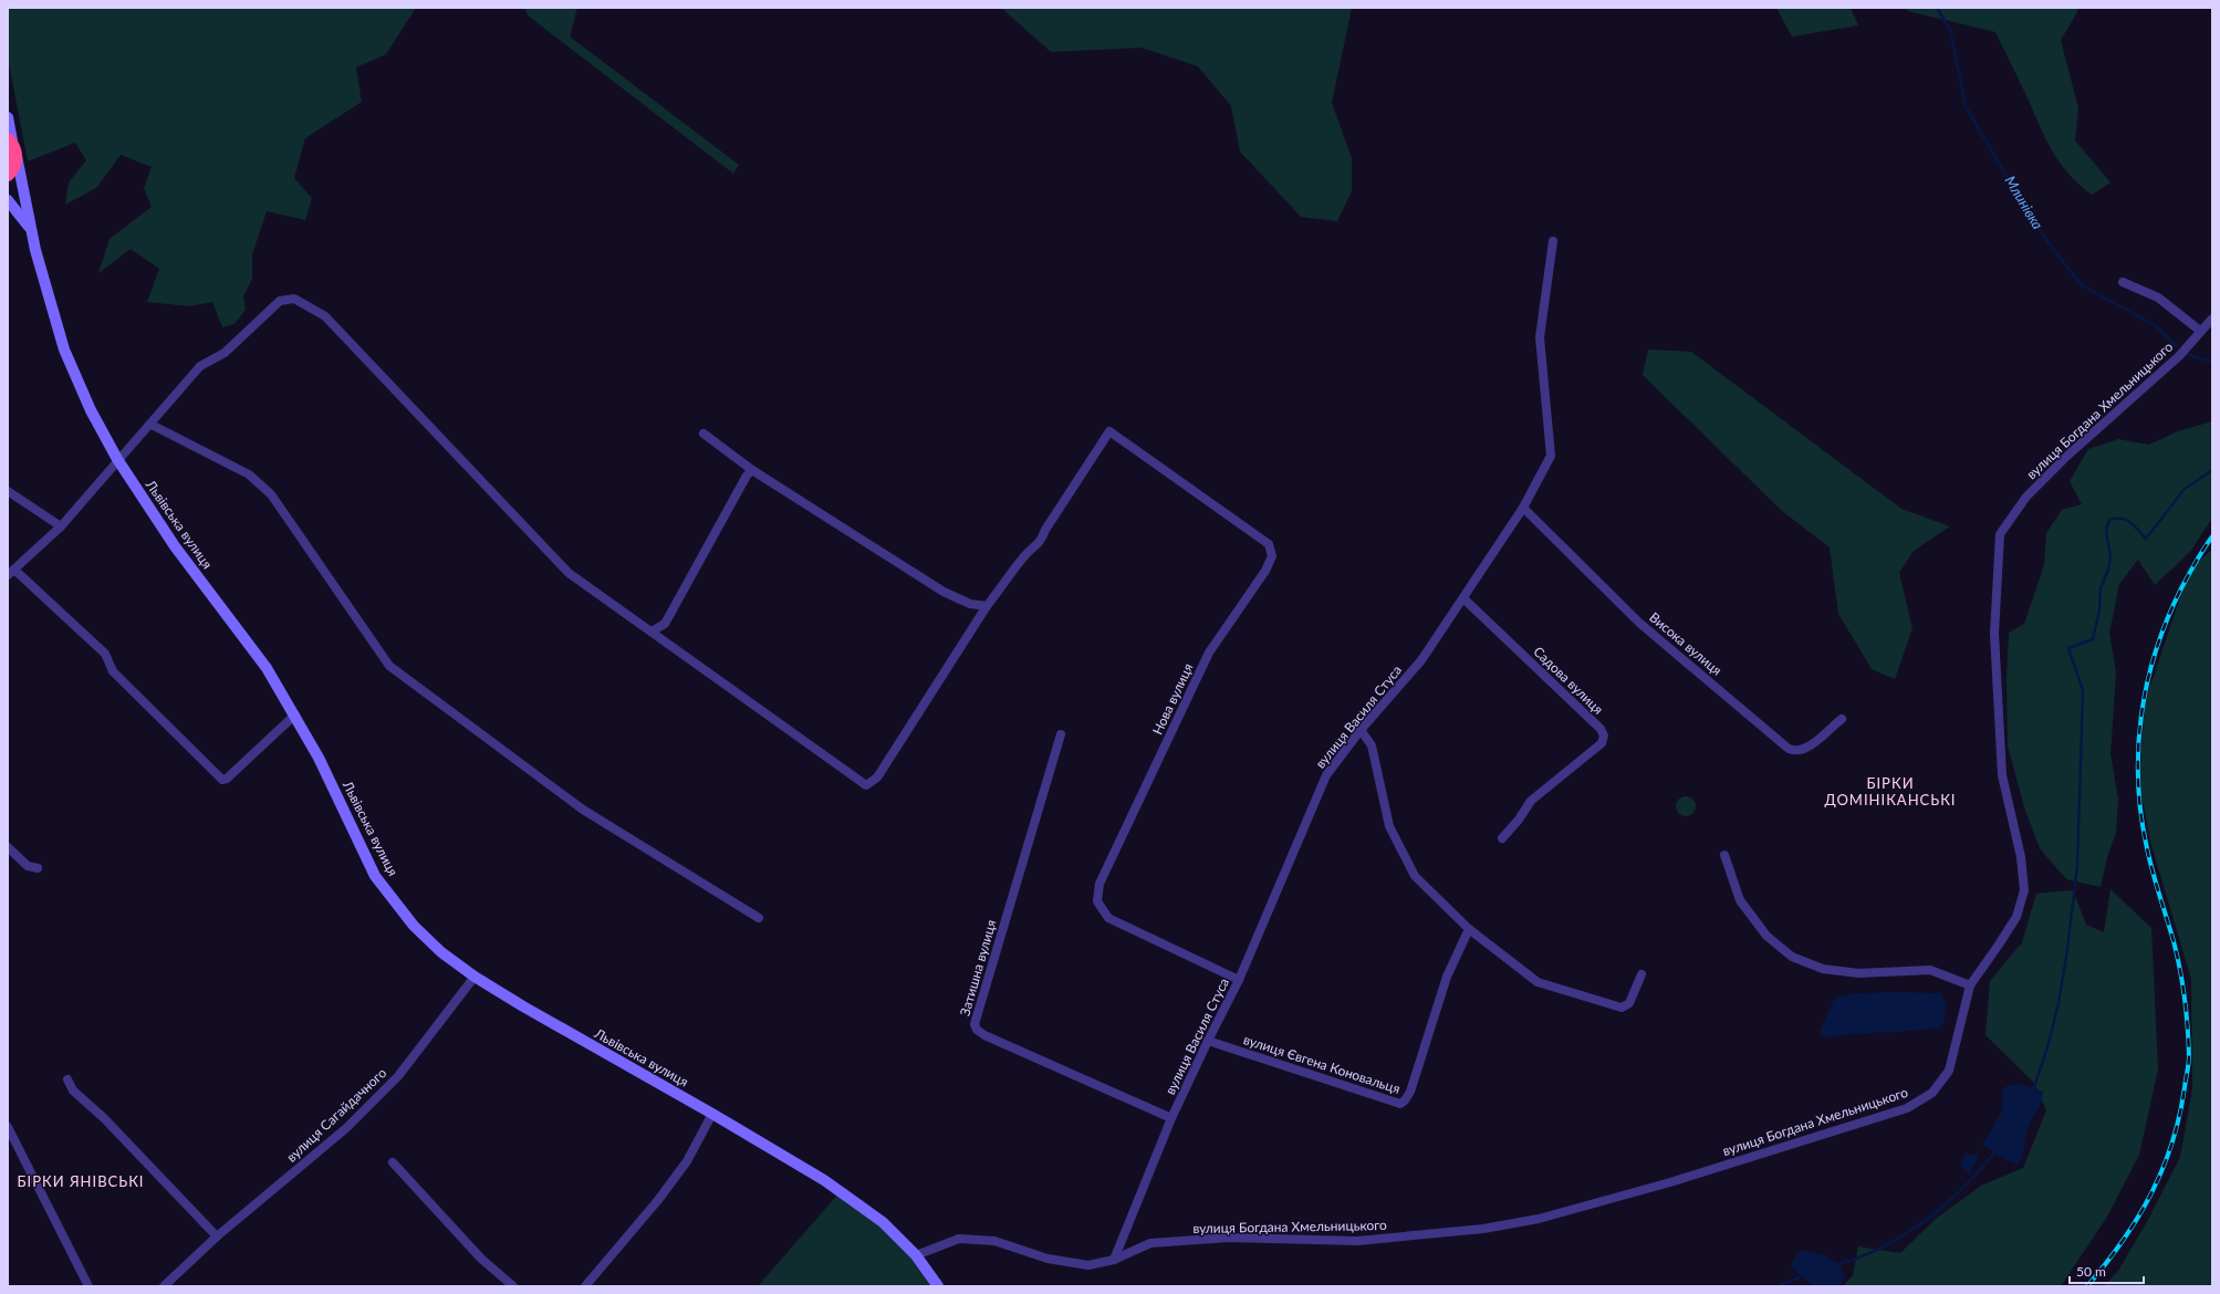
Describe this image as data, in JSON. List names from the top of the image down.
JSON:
{
  "streets": {
    "main road": ["Львівська вулиця"],
    "street": [
      "вулиця Богдана Хмельницького",
      "Висока вулиця",
      "Садова вулиця",
      "Нова вулиця",
      "вулиця Василя Стуса",
      "Затишна вулиця",
      "вулиця Євгена Коновальця",
      "вулиця Сагайдачного"
    ]
  },
  "crossings": [
    ["вулиця Богдана Хмельницького", "Львівська вулиця"],
    ["вулиця Богдана Хмельницького", "вулиця Василя Стуса"],
    ["Львівська вулиця", "вулиця Сагайдачного"],
    ["Висока вулиця", "вулиця Василя Стуса"],
    ["Садова вулиця", "вулиця Василя Стуса"],
    ["Нова вулиця", "вулиця Василя Стуса"],
    ["вулиця Василя Стуса", "Затишна вулиця"],
    ["вулиця Василя Стуса", "вулиця Євгена Коновальця"]
  ],
  "districts": ["БІРКИ ДОМІНІКАНСЬКІ", "БІРКИ ЯНІВСЬКІ"],
  "water": ["Млинівка"],
  "scale_bar": "50 m"
}
